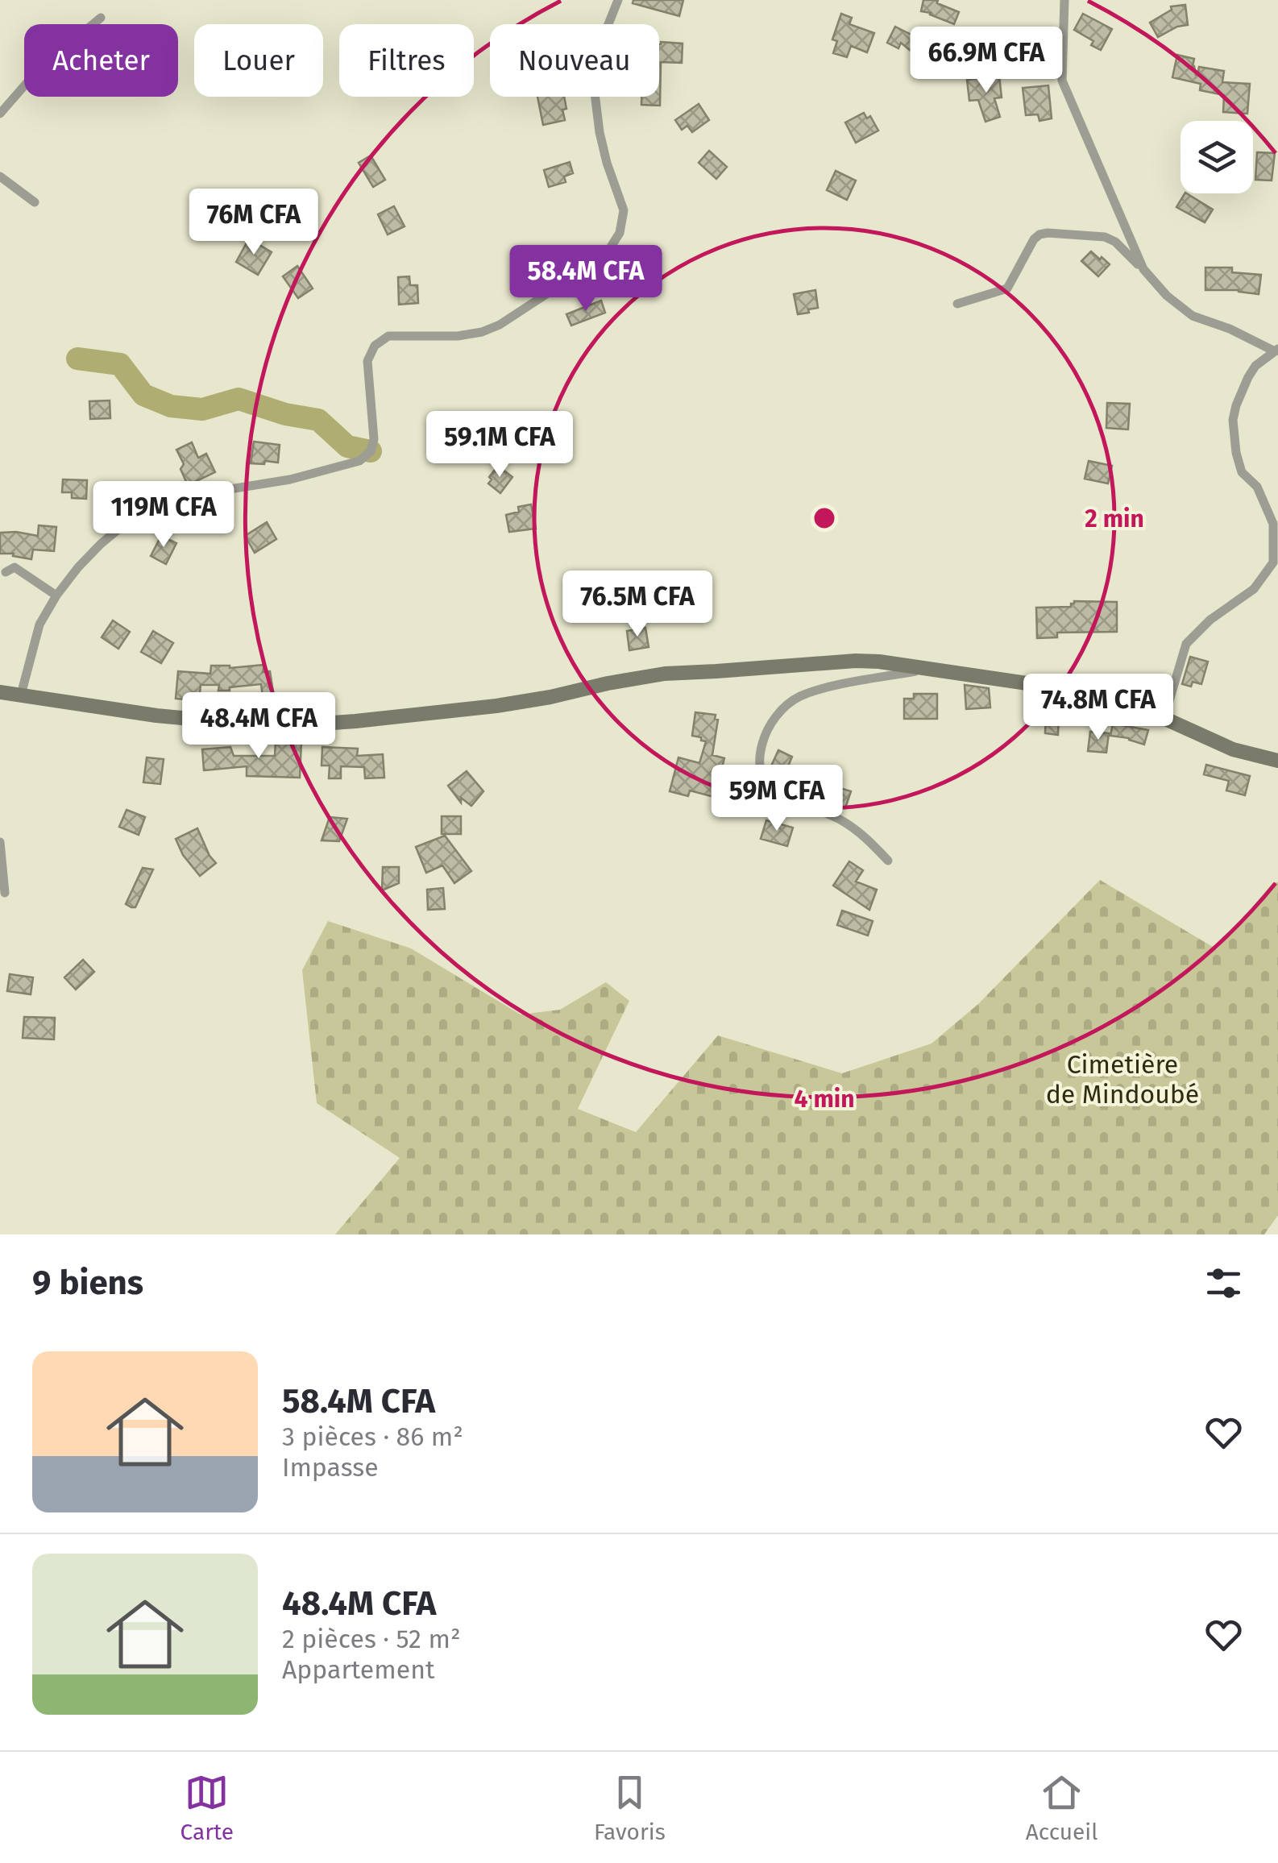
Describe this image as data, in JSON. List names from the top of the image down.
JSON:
{
  "parks": ["Cimetière de Mindoubé"],
  "page": {
    "chip": [
      "Acheter",
      "Louer",
      "Filtres",
      "Nouveau"
    ],
    "price": [
      "66.9M CFA",
      "76M CFA",
      "58.4M CFA",
      "59.1M CFA",
      "119M CFA",
      "76.5M CFA",
      "74.8M CFA",
      "48.4M CFA",
      "59M CFA"
    ],
    "heading": "9 biens",
    "list": [
      {
        "name": "58.4M CFA",
        "note": "3 pièces · 86 m² · Impasse"
      },
      {
        "name": "48.4M CFA",
        "note": "2 pièces · 52 m² · Appartement"
      }
    ],
    "tabs": ["Carte", "Favoris", "Accueil"]
  },
  "rings": ["2 min", "4 min"]
}
